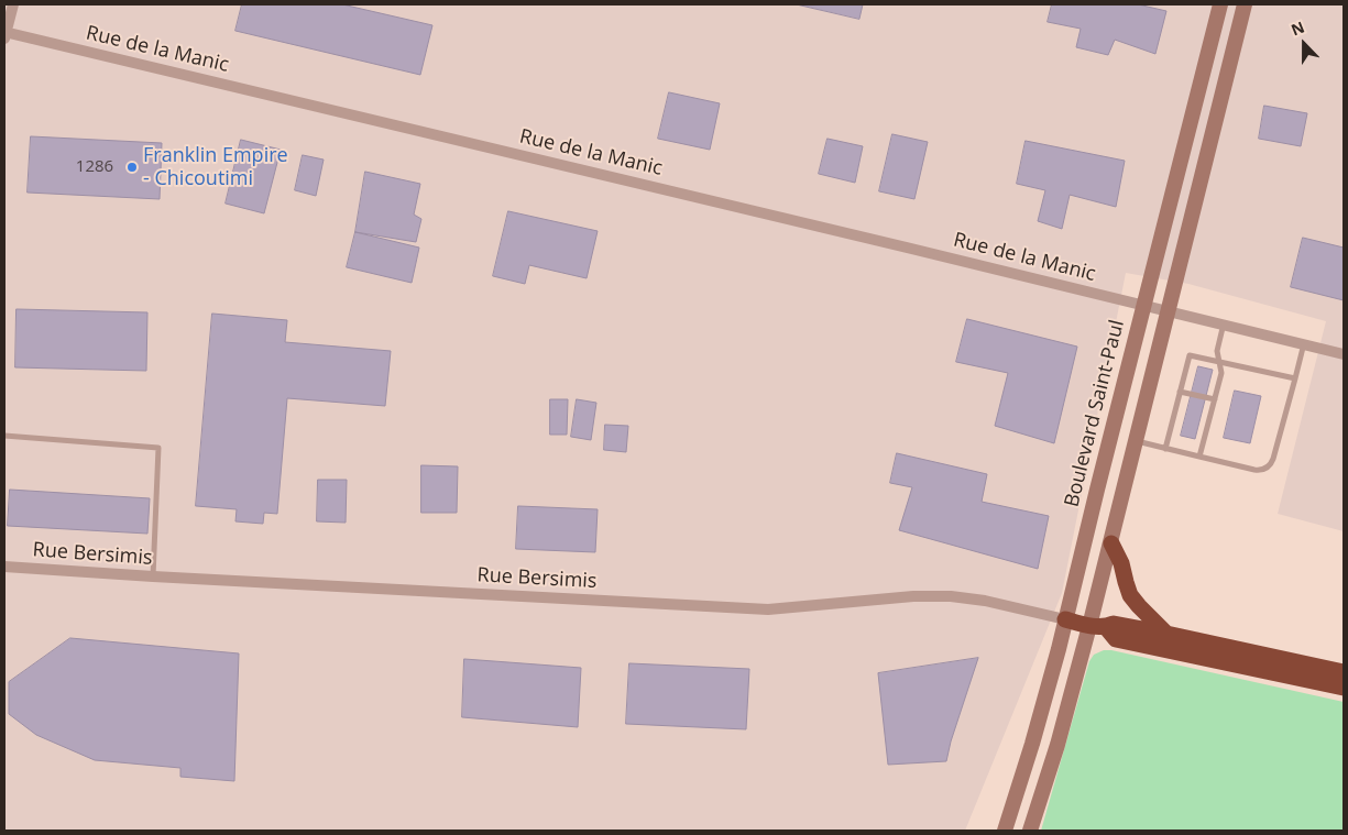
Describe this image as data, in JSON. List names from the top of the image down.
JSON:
{
  "streets": {
    "main road": ["Boulevard Saint-Paul"],
    "street": ["Rue de la Manic", "Rue Bersimis"]
  },
  "crossings": [
    ["Rue de la Manic", "Boulevard Saint-Paul"],
    ["Boulevard Saint-Paul", "Rue Bersimis"]
  ],
  "places": ["Franklin Empire - Chicoutimi"],
  "house_numbers": ["1286"],
  "north": "top"
}
